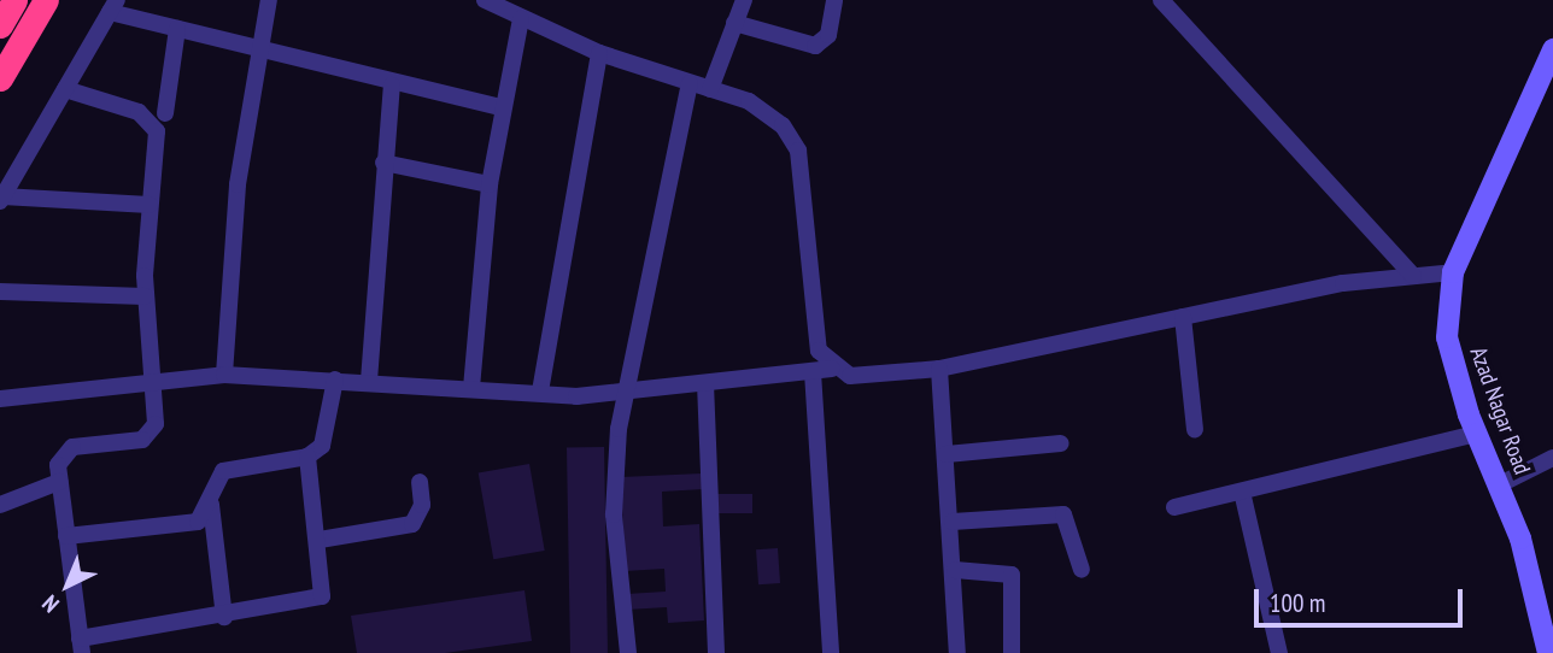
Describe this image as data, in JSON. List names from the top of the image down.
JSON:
{
  "streets": {
    "street": ["Azad Nagar Road"]
  },
  "scale_bar": "100 m",
  "north": "bottom left"
}
